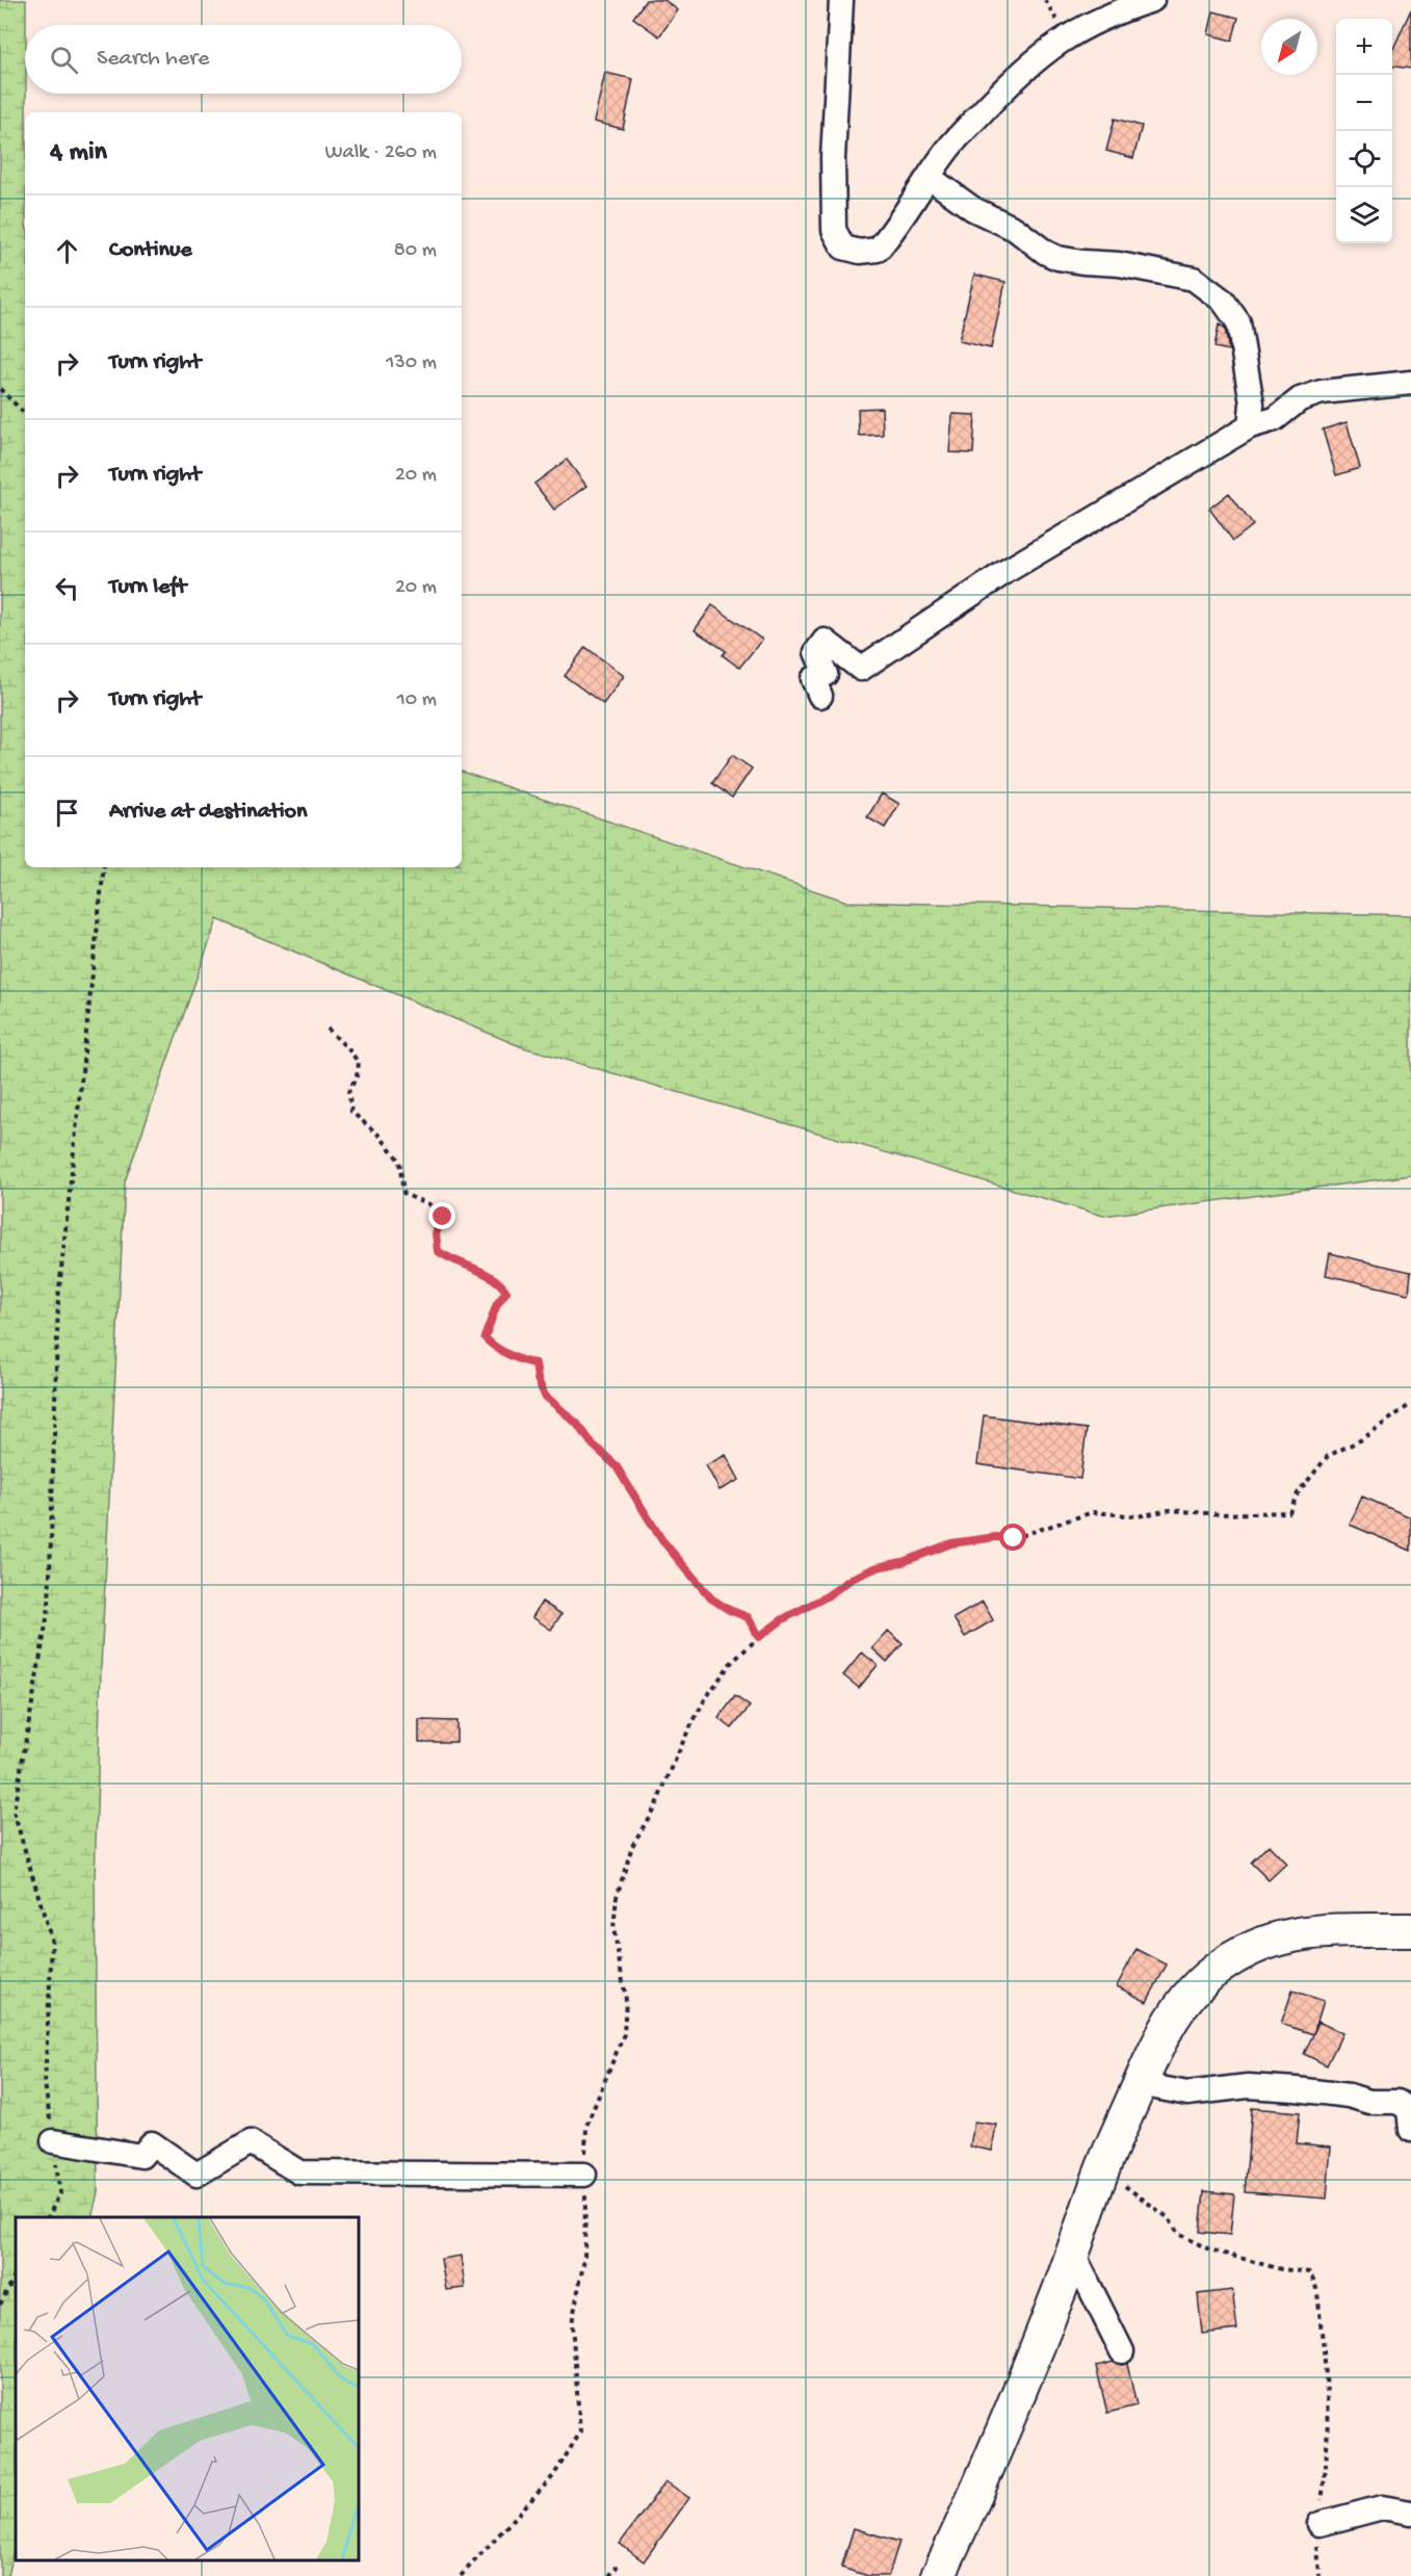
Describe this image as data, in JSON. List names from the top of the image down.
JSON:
{
  "north": "bottom left",
  "page": {
    "map_buttons": ["+", "−"],
    "search": "Search here",
    "heading": ["4 min", "Walk · 260 m"],
    "list": [
      ["Continue", "80 m"],
      ["Turn right", "130 m"],
      ["Turn right", "20 m"],
      ["Turn left", "20 m"],
      ["Turn right", "10 m"],
      "Arrive at destination"
    ]
  }
}
